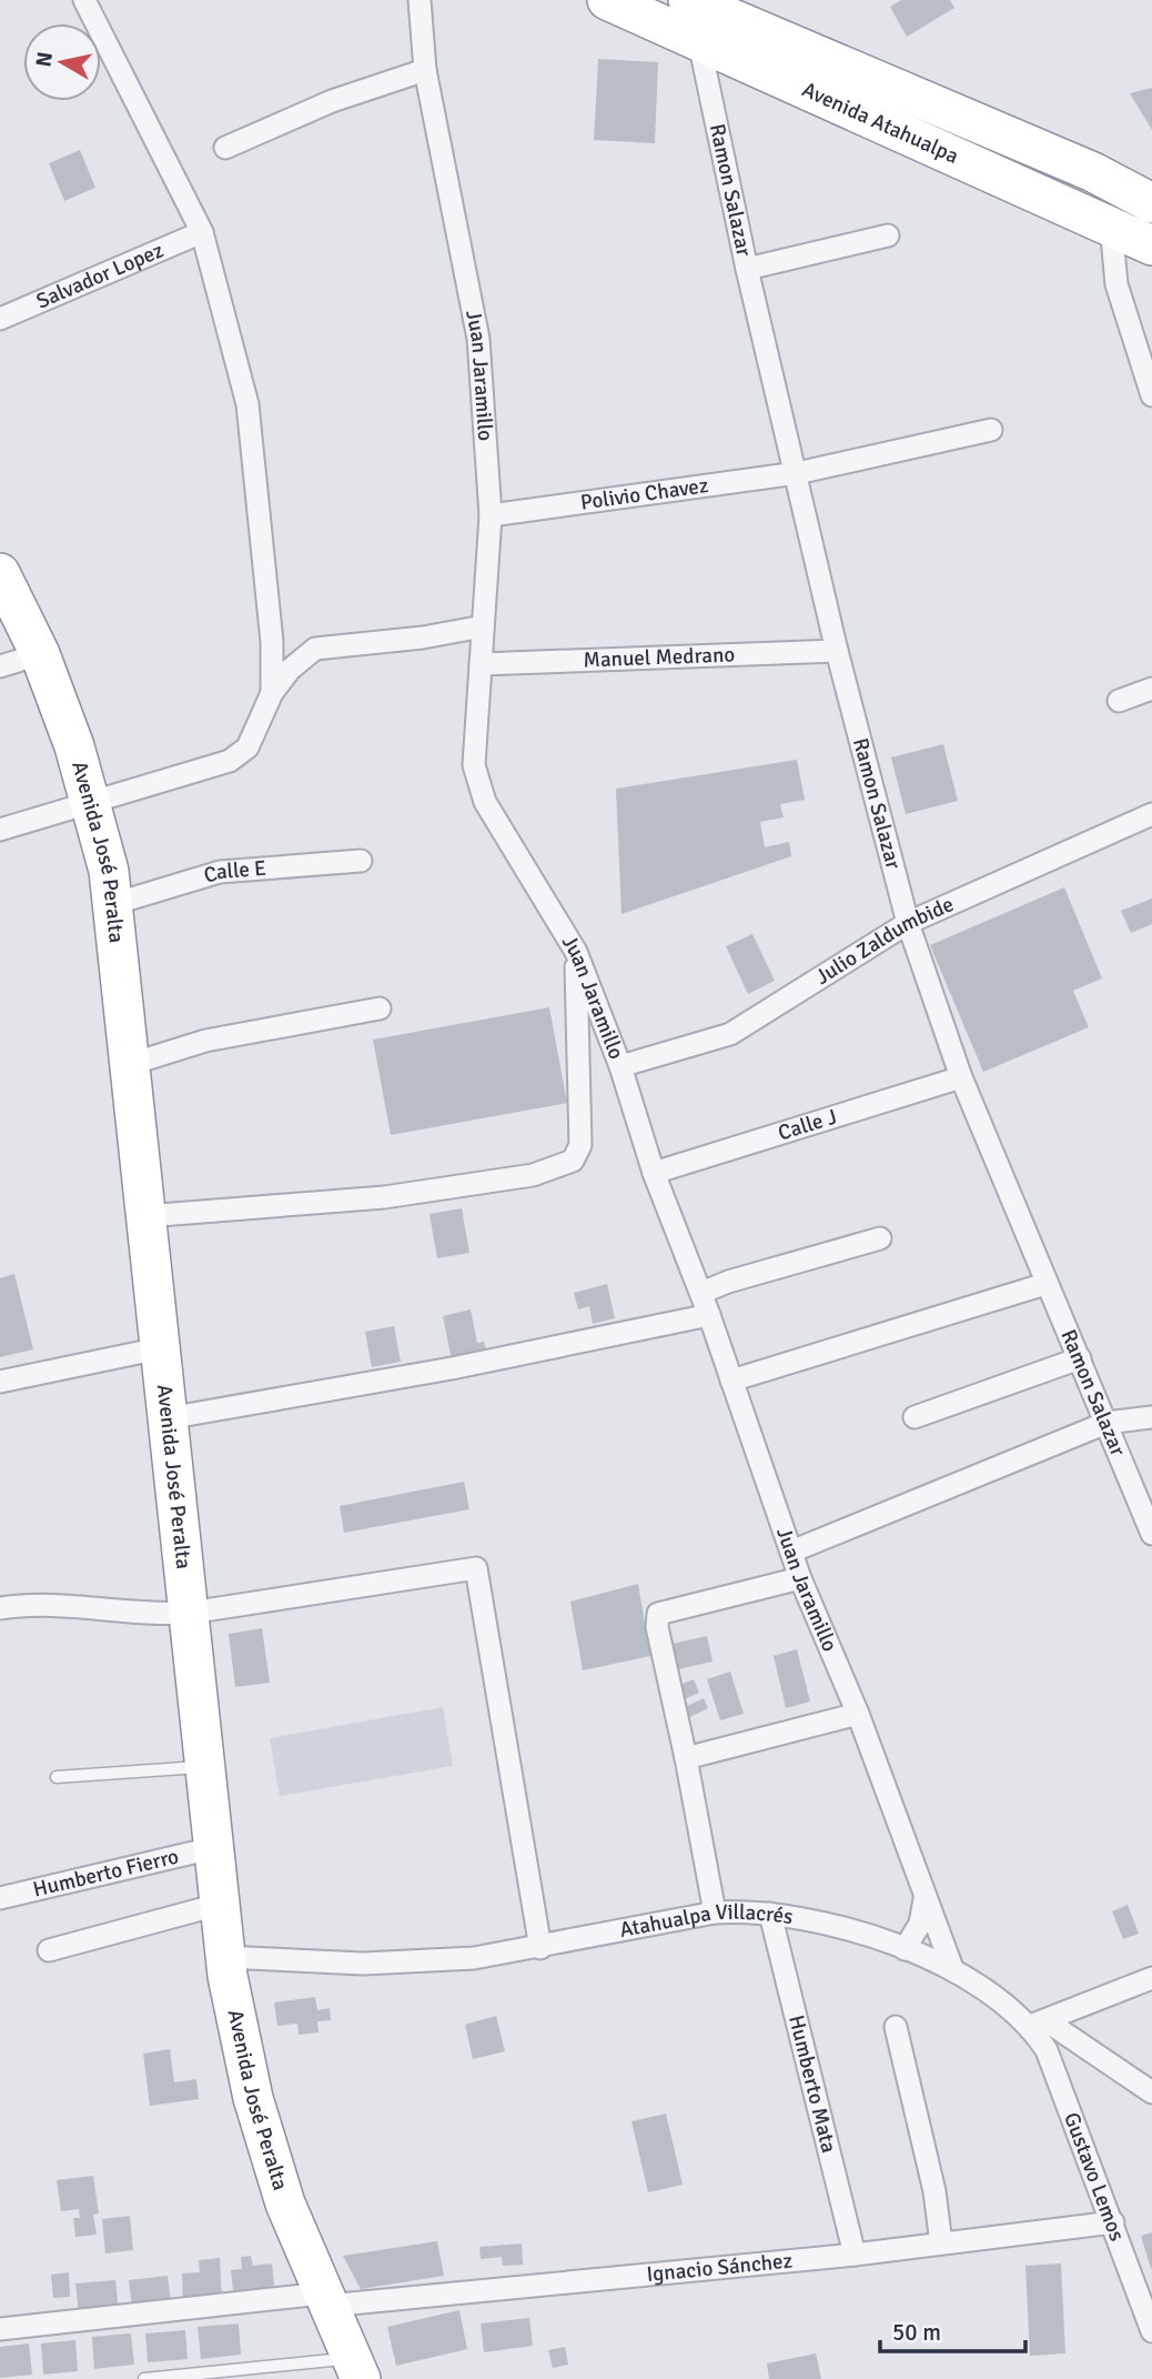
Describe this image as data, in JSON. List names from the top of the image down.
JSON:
{
  "streets": {
    "highway": ["Avenida Atahualpa", "Avenida José Peralta"],
    "street": [
      "Ramon Salazar",
      "Salvador Lopez",
      "Juan Jaramillo",
      "Polivio Chavez",
      "Manuel Medrano",
      "Calle E",
      "Julio Zaldumbide",
      "Calle J",
      "Humberto Fierro",
      "Atahualpa Villacrés",
      "Humberto Mata",
      "Gustavo Lemos",
      "Ignacio Sánchez"
    ]
  },
  "crossings": [
    ["Avenida Atahualpa", "Ramon Salazar"],
    ["Ramon Salazar", "Polivio Chavez"],
    ["Ramon Salazar", "Manuel Medrano"],
    ["Ramon Salazar", "Julio Zaldumbide"],
    ["Ramon Salazar", "Calle J"],
    ["Juan Jaramillo", "Polivio Chavez"],
    ["Juan Jaramillo", "Manuel Medrano"],
    ["Juan Jaramillo", "Julio Zaldumbide"],
    ["Juan Jaramillo", "Calle J"],
    ["Juan Jaramillo", "Atahualpa Villacrés"],
    ["Avenida José Peralta", "Calle E"],
    ["Avenida José Peralta", "Humberto Fierro"],
    ["Avenida José Peralta", "Atahualpa Villacrés"],
    ["Avenida José Peralta", "Ignacio Sánchez"],
    ["Atahualpa Villacrés", "Humberto Mata"],
    ["Atahualpa Villacrés", "Gustavo Lemos"],
    ["Humberto Mata", "Ignacio Sánchez"],
    ["Gustavo Lemos", "Ignacio Sánchez"]
  ],
  "scale_bar": "50 m",
  "north": "left"
}
